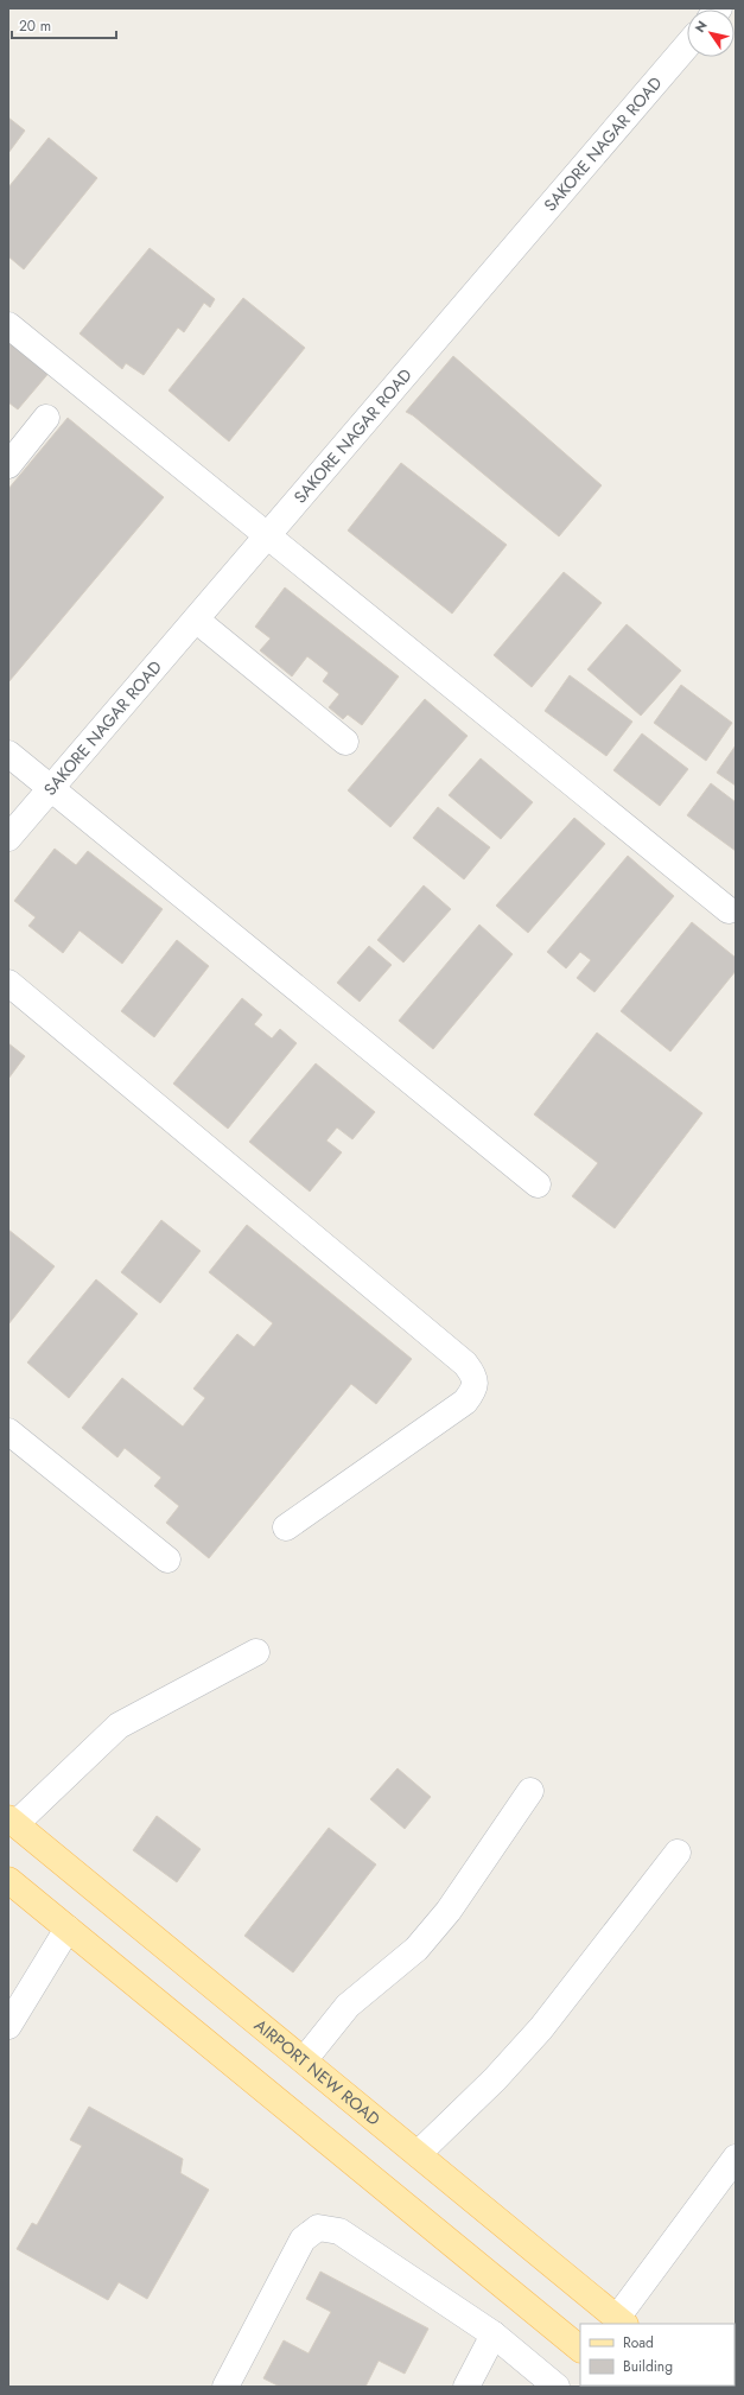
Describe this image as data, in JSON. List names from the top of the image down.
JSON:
{
  "streets": {
    "main road": ["AIRPORT NEW ROAD"],
    "street": ["SAKORE NAGAR ROAD"]
  },
  "legend": ["Road", "Building"],
  "scale_bar": "20 m",
  "north": "top left"
}
